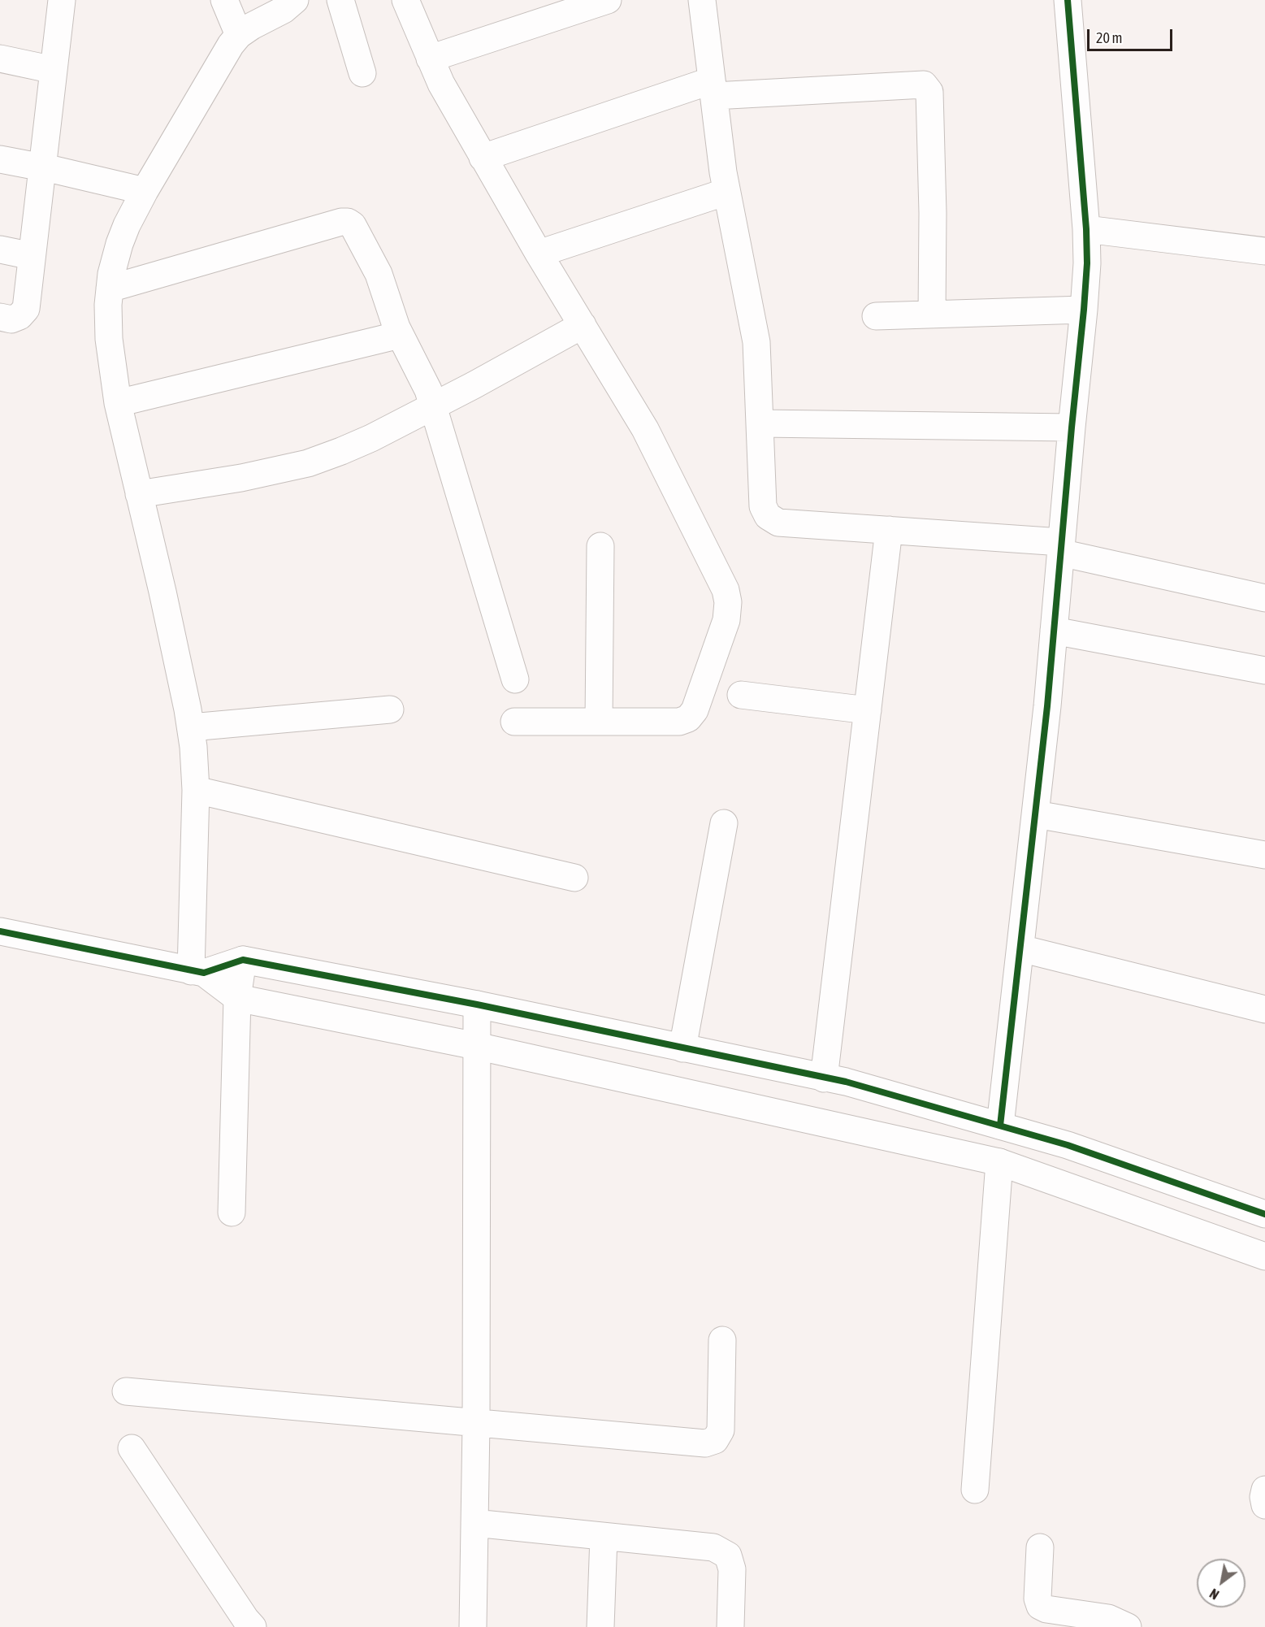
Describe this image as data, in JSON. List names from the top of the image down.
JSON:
{
  "scale_bar": "20 m",
  "north": "bottom left"
}
